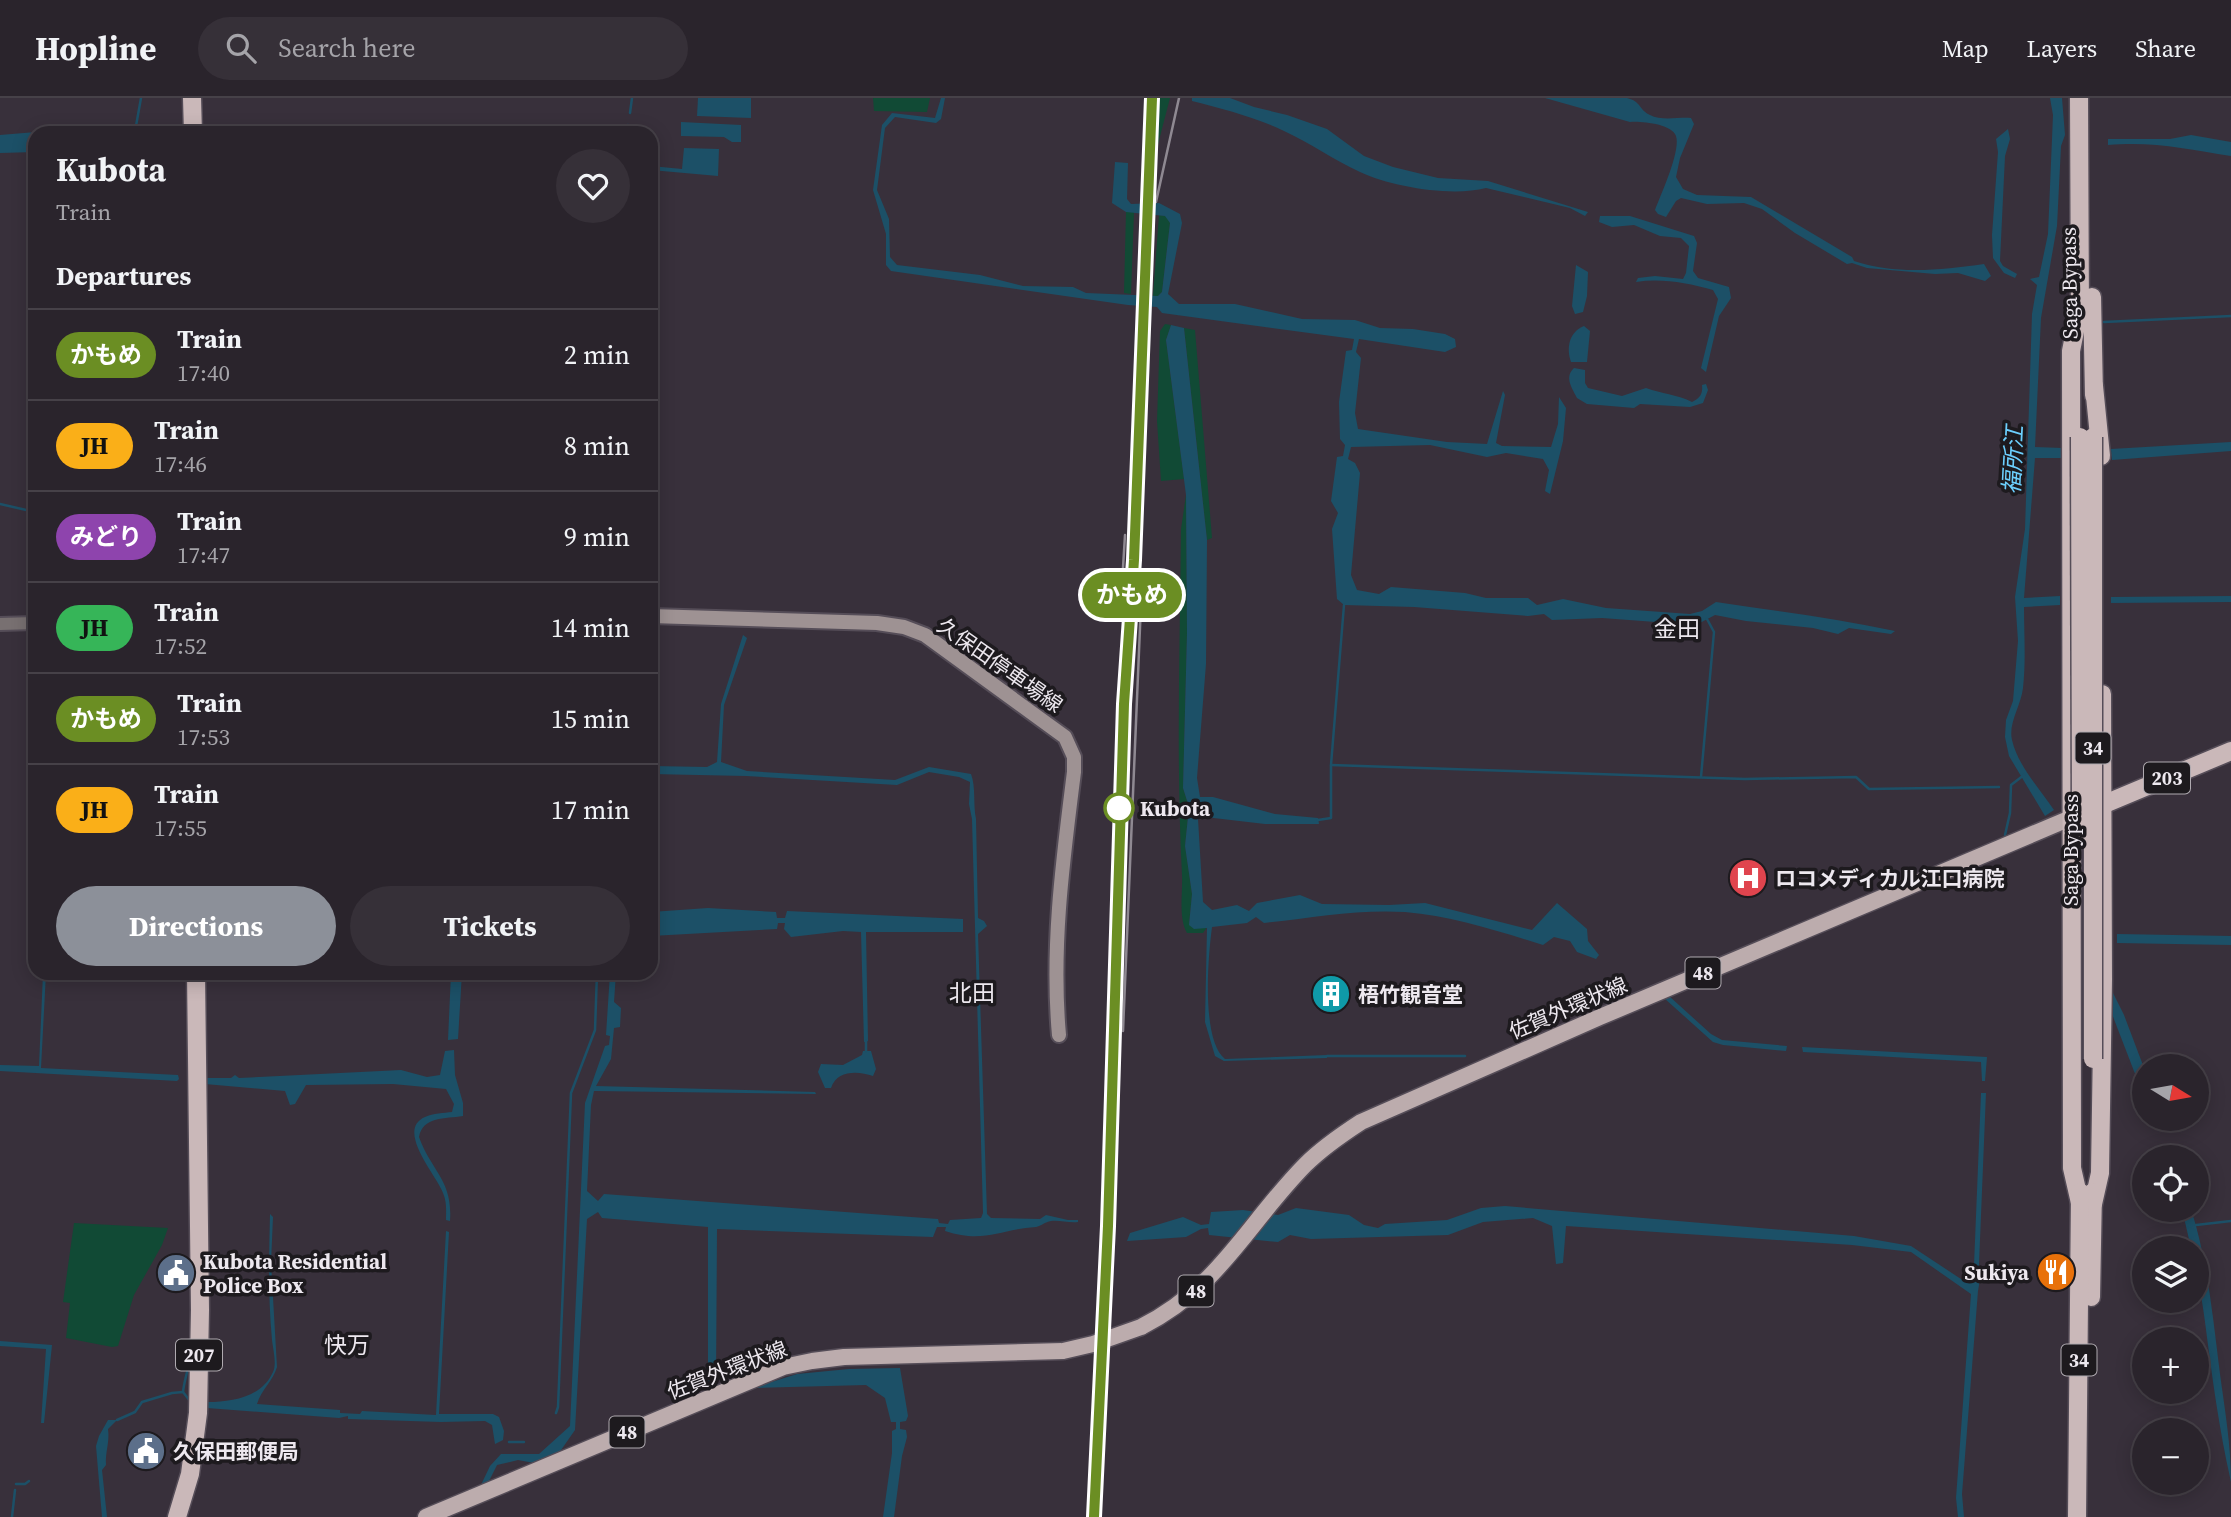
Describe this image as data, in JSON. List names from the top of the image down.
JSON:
{
  "streets": {
    "highway": [
      "Saga Bypass",
      "34",
      "203",
      "207"
    ],
    "main road": ["久保田停車場線", "48", "佐賀外環状線"]
  },
  "crossings": [
    ["Saga Bypass", "34"],
    ["34", "203"],
    ["34", "佐賀外環状線"],
    ["203", "佐賀外環状線"]
  ],
  "districts": ["金田", "北田", "快万"],
  "water": ["福所江"],
  "places": {
    "other": ["Kubota"],
    "hospital": ["ロコメディカル江口病院"],
    "building": ["梧竹観音堂"],
    "restaurant": ["Sukiya"],
    "public building": ["Kubota Residential Police Box", "久保田郵便局"]
  },
  "north": "right",
  "page": {
    "header": "Hopline",
    "search": "Search here",
    "nav": ["Map", "Layers", "Share"],
    "on_map": "かもめ",
    "heading": [
      ["Kubota", "Train"],
      "Departures"
    ],
    "list": [
      {
        "mark": "かもめ",
        "name": "Train",
        "note": "17:40",
        "value": "2 min"
      },
      {
        "mark": "JH",
        "name": "Train",
        "note": "17:46",
        "value": "8 min"
      },
      {
        "mark": "みどり",
        "name": "Train",
        "note": "17:47",
        "value": "9 min"
      },
      {
        "mark": "JH",
        "name": "Train",
        "note": "17:52",
        "value": "14 min"
      },
      {
        "mark": "かもめ",
        "name": "Train",
        "note": "17:53",
        "value": "15 min"
      },
      {
        "mark": "JH",
        "name": "Train",
        "note": "17:55",
        "value": "17 min"
      }
    ],
    "buttons": ["Directions", "Tickets"],
    "map_buttons": ["+", "−"]
  }
}
